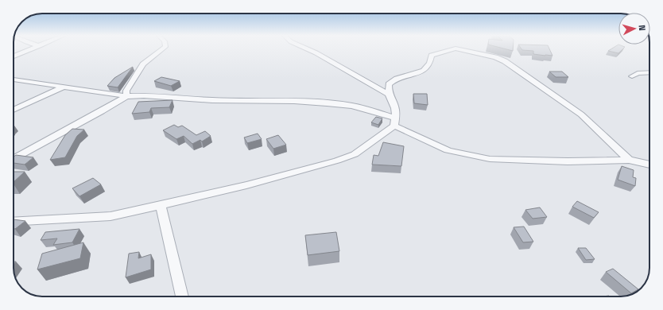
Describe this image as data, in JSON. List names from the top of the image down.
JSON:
{
  "north": "right"
}
